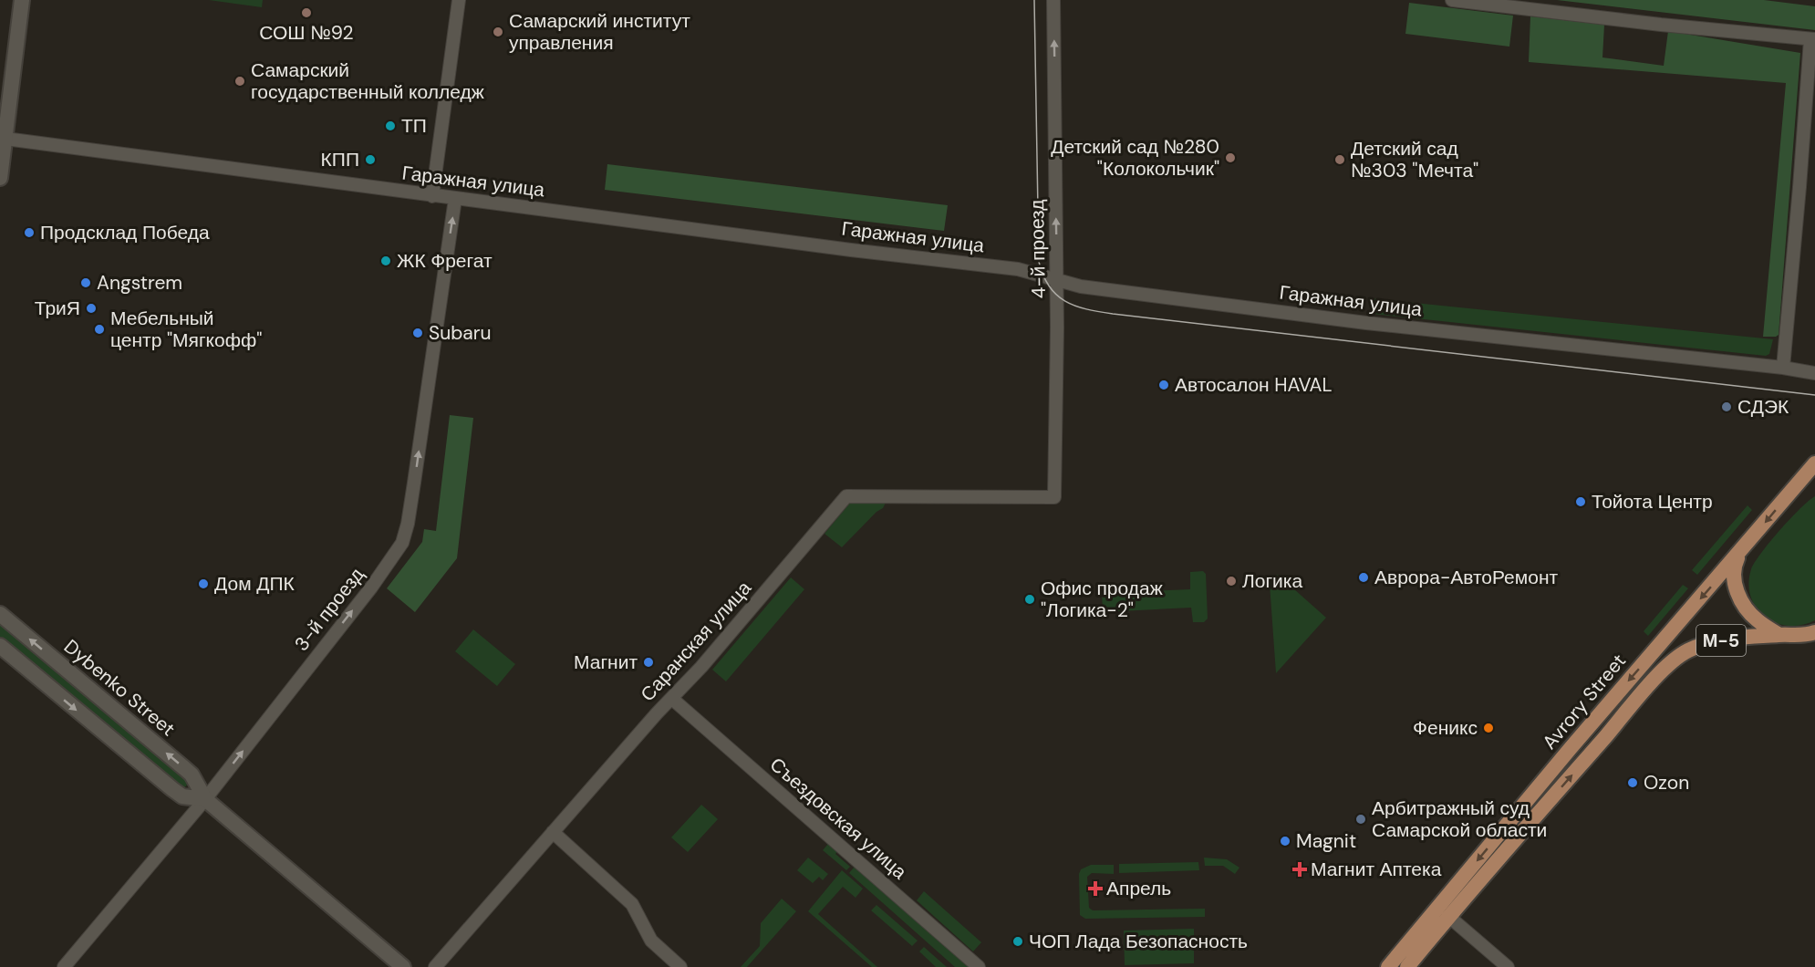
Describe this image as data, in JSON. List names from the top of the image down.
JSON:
{
  "streets": {
    "main road": ["М-5", "Dybenko Street", "Avrory Street"],
    "street": [
      "Гаражная улица",
      "4-й проезд",
      "3-й проезд",
      "Саранская улица",
      "Съездовская улица"
    ]
  },
  "crossings": [
    ["Гаражная улица", "4-й проезд"],
    ["Гаражная улица", "3-й проезд"],
    ["4-й проезд", "Саранская улица"],
    ["3-й проезд", "Dybenko Street"],
    ["Саранская улица", "Съездовская улица"]
  ],
  "one_way": ["4-й проезд", "3-й проезд"],
  "places": {
    "other": [
      "СОШ №92",
      "Самарский институт управления",
      "Самарский государственный колледж",
      "ТП",
      "Детский сад №280 \"Колокольчик\"",
      "КПП",
      "Детский сад №303 \"Мечта\"",
      "Продсклад Победа",
      "ЖК Фрегат",
      "Angstrem",
      "ТриЯ",
      "Мебельный центр \"Мягкофф\"",
      "Subaru",
      "Автосалон HAVAL",
      "СДЭК",
      "Тойота Центр",
      "Аврора-АвтоРемонт",
      "Логика",
      "Дом ДПК",
      "Офис продаж \"Логика-2\"",
      "Магнит",
      "Феникс",
      "Ozon",
      "Арбитражный суд Самарской области",
      "Magnit",
      "ЧОП Лада Безопасность"
    ],
    "health": ["Магнит Аптека", "Апрель"]
  }
}
